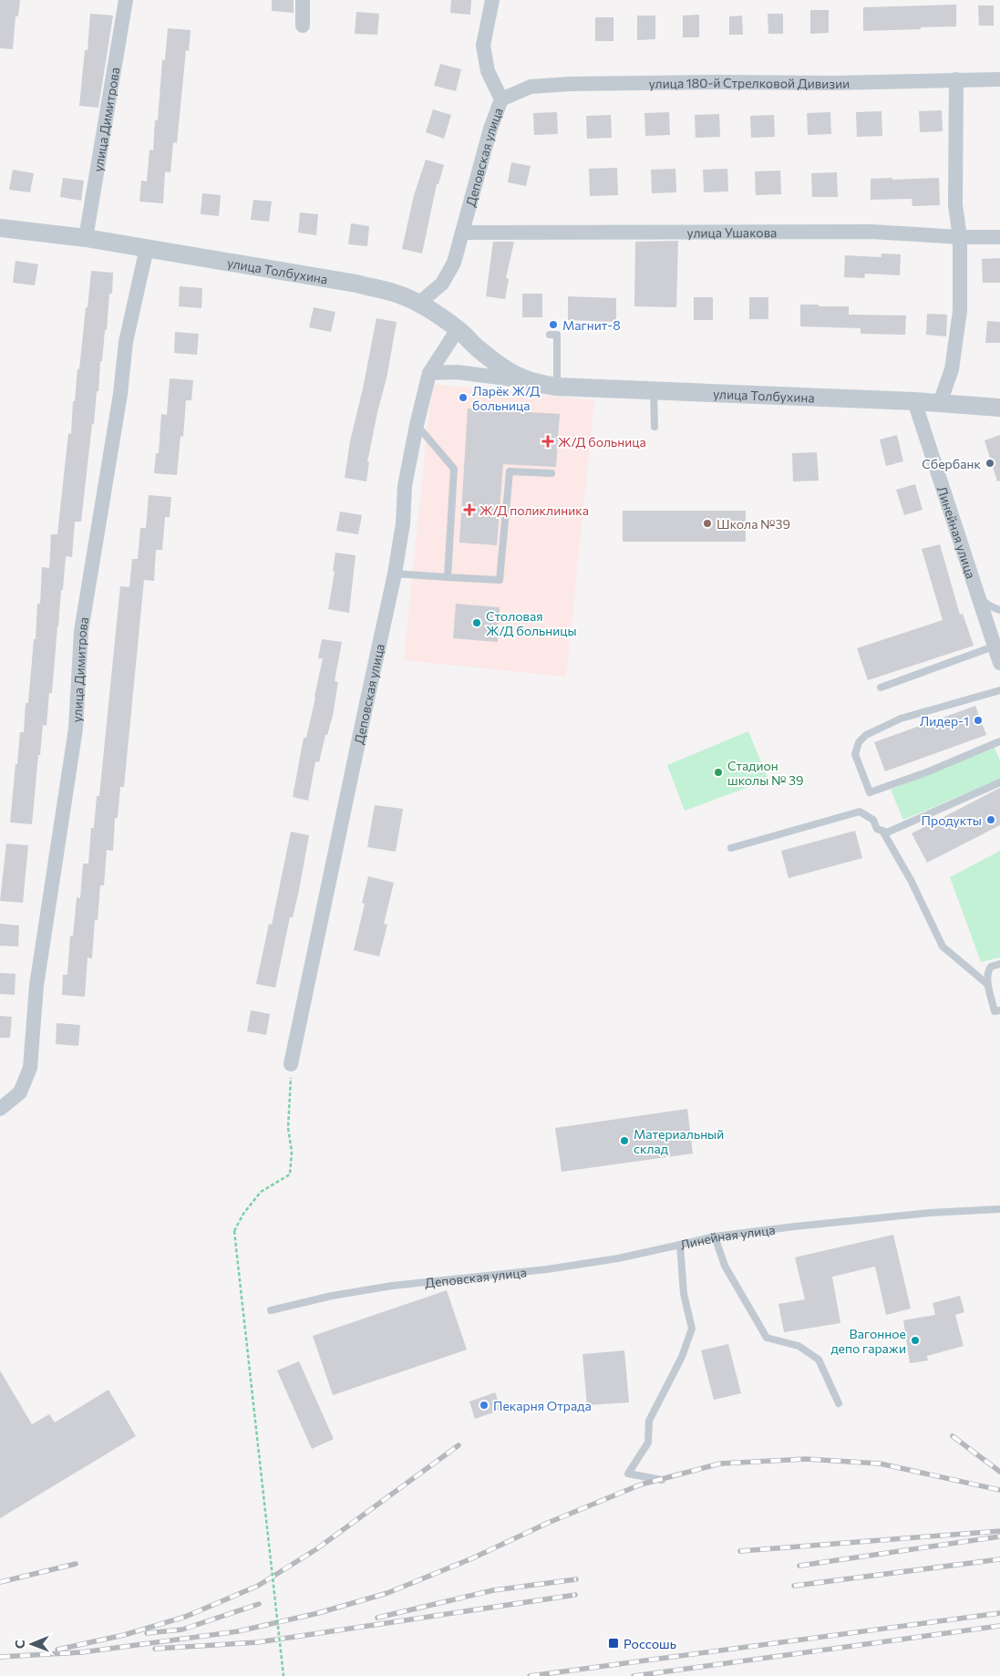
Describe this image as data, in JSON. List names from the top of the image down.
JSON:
{
  "streets": {
    "street": [
      "улица 180-й Стрелковой Дивизии",
      "улица Димитрова",
      "Деповская улица",
      "улица Ушакова",
      "улица Толбухина",
      "Линейная улица"
    ]
  },
  "crossings": [
    ["улица 180-й Стрелковой Дивизии", "Деповская улица"],
    ["улица Димитрова", "улица Толбухина"],
    ["Деповская улица", "улица Ушакова"],
    ["Деповская улица", "улица Толбухина"],
    ["Деповская улица", "Линейная улица"],
    ["улица Толбухина", "Линейная улица"]
  ],
  "places": {
    "other": [
      "Магнит-8",
      "Ларёк Ж/Д больница",
      "Сбербанк",
      "Школа №39",
      "Столовая Ж/Д больницы",
      "Лидер-1",
      "Стадион школы № 39",
      "Продукты",
      "Материальный склад",
      "Вагонное депо гаражи",
      "Пекарня Отрада"
    ],
    "health": ["Ж/Д больница", "Ж/Д поликлиника"],
    "transit": ["Россошь"]
  },
  "north": "left"
}
